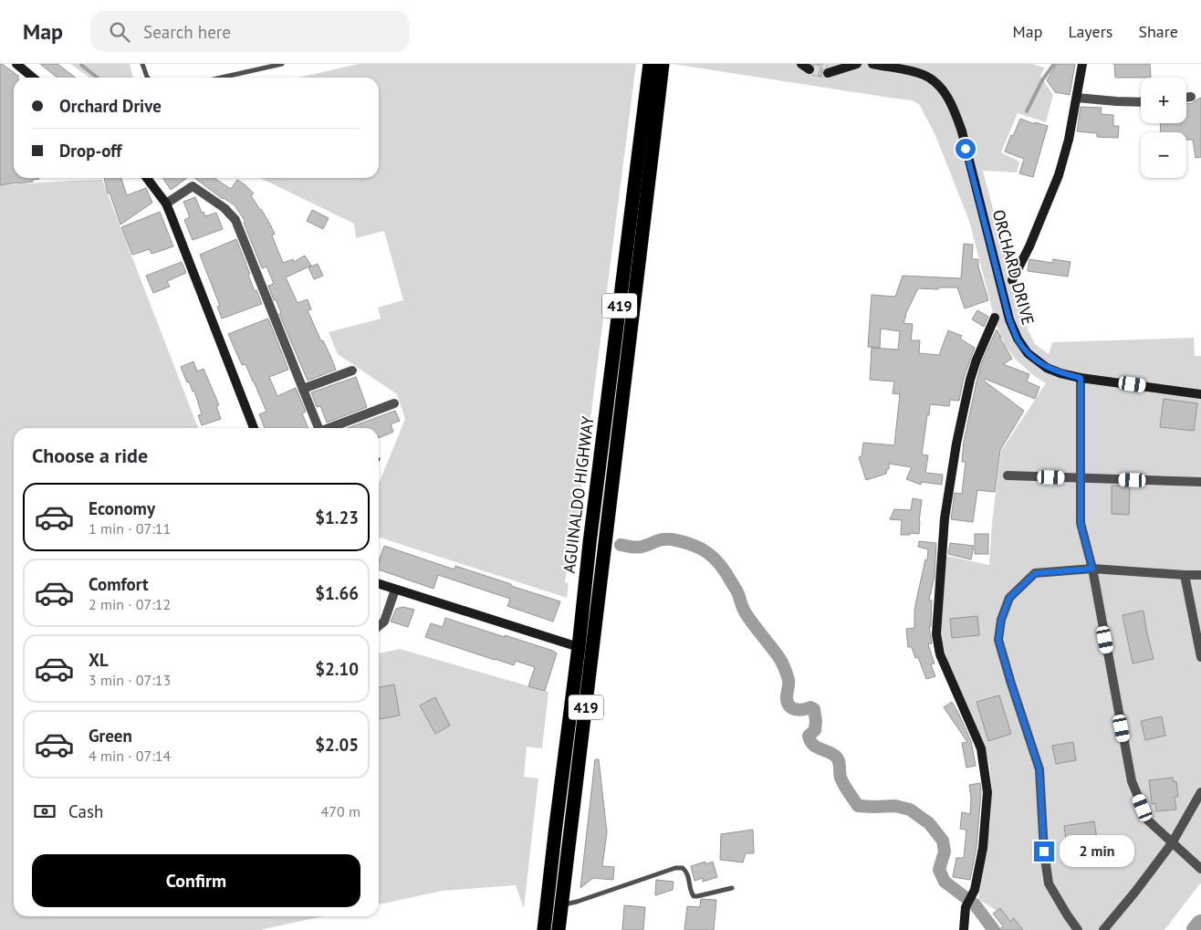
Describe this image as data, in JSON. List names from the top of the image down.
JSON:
{
  "streets": {
    "highway": ["419", "AGUINALDO HIGHWAY"],
    "street": ["ORCHARD DRIVE"]
  },
  "page": {
    "header": "Map",
    "search": "Search here",
    "nav": ["Map", "Layers", "Share"],
    "map_buttons": ["+", "−"],
    "banner": ["Orchard Drive", "Drop-off"],
    "heading": "Choose a ride",
    "list": [
      {
        "name": "Economy",
        "note": "1 min · 07:11",
        "value": "$1.23"
      },
      {
        "name": "Comfort",
        "note": "2 min · 07:12",
        "value": "$1.66"
      },
      {
        "name": "XL",
        "note": "3 min · 07:13",
        "value": "$2.10"
      },
      {
        "name": "Green",
        "note": "4 min · 07:14",
        "value": "$2.05"
      }
    ],
    "pay": ["Cash", "470 m"],
    "bubble": "2 min",
    "buttons": "Confirm"
  }
}
